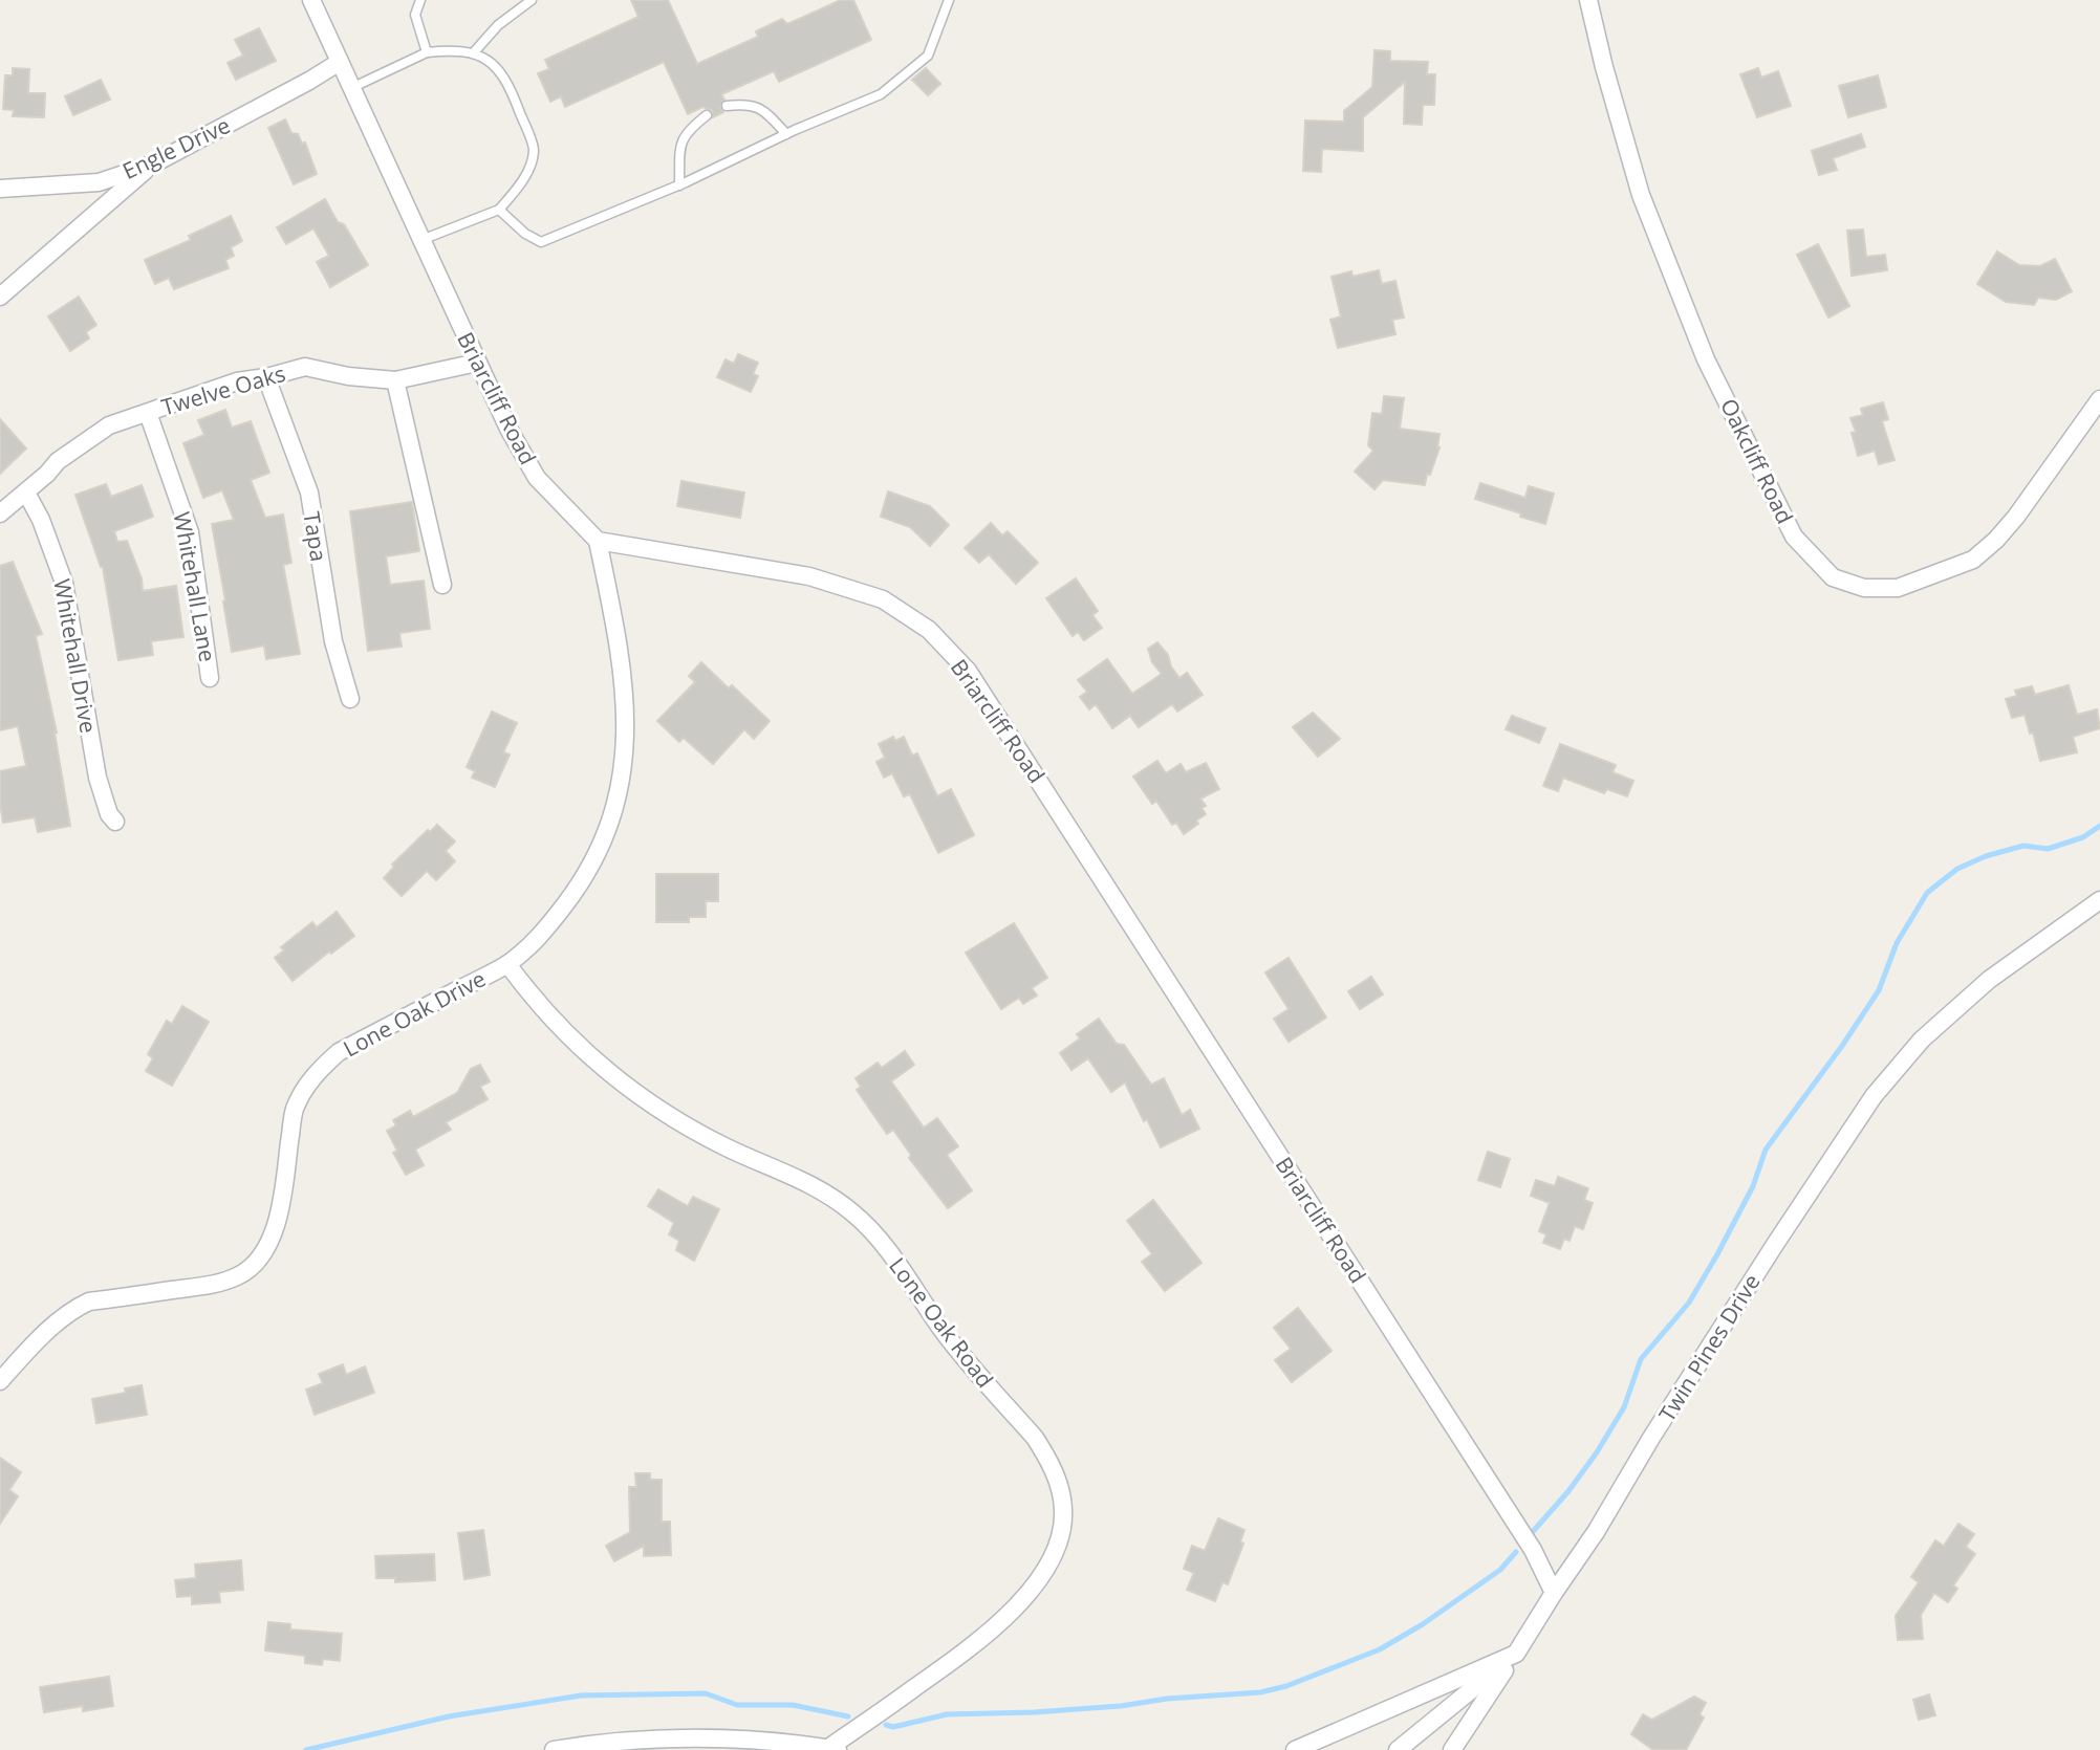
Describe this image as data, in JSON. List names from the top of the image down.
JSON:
{
  "streets": {
    "street": [
      "Engle Drive",
      "Twelve Oaks",
      "Briarcliff Road",
      "Oakcliff Road",
      "Tapa",
      "Whitehall Lane",
      "Whitehall Drive",
      "Lone Oak Drive",
      "Lone Oak Road",
      "Twin Pines Drive"
    ]
  },
  "crossings": [
    ["Engle Drive", "Briarcliff Road"],
    ["Twelve Oaks", "Briarcliff Road"],
    ["Twelve Oaks", "Tapa"],
    ["Twelve Oaks", "Whitehall Lane"],
    ["Twelve Oaks", "Whitehall Drive"],
    ["Briarcliff Road", "Lone Oak Drive"],
    ["Briarcliff Road", "Twin Pines Drive"],
    ["Lone Oak Drive", "Lone Oak Road"]
  ]
}
